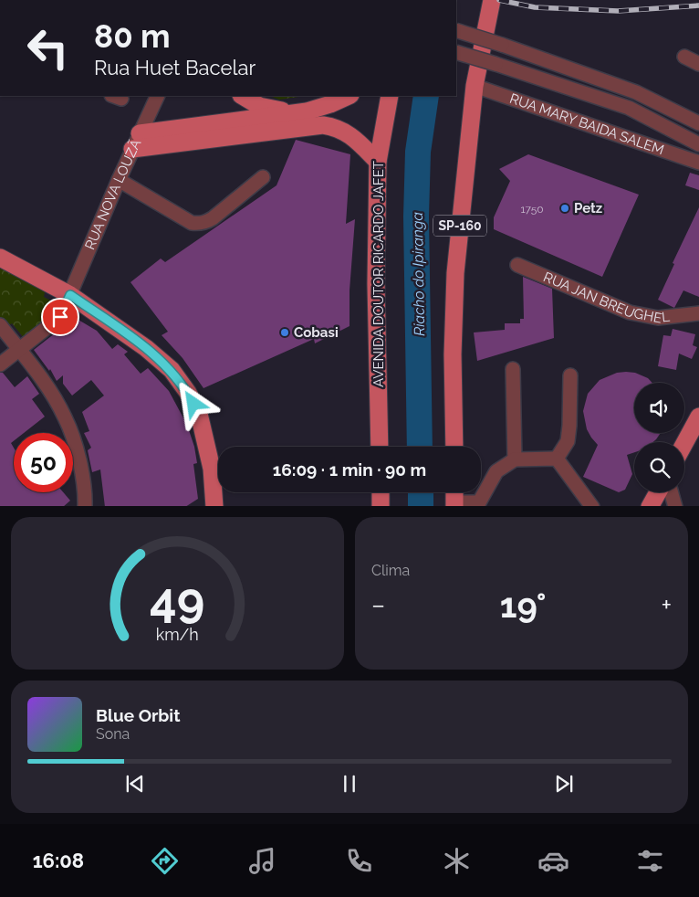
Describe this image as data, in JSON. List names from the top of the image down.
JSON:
{
  "streets": {
    "main road": ["SP-160", "AVENIDA DOUTOR RICARDO JAFET"],
    "street": ["RUA MARY BAIDA SALEM", "RUA NOVA LOUZÃ", "RUA JAN BREUGHEL"]
  },
  "crossings": [
    ["RUA MARY BAIDA SALEM", "SP-160"]
  ],
  "water": ["Riacho do Ipiranga"],
  "places": ["Petz", "Cobasi"],
  "house_numbers": ["1750"],
  "page": {
    "turn": ["80 m", "Rua Huet Bacelar"],
    "limit": "50",
    "trip": "16:09 · 1 min · 90 m",
    "tile": "Clima",
    "heat": ["−", "19°", "+"],
    "song": ["Blue Orbit", "Sona"],
    "tabs": "16:08",
    "gauge": ["49", "km/h"]
  }
}
